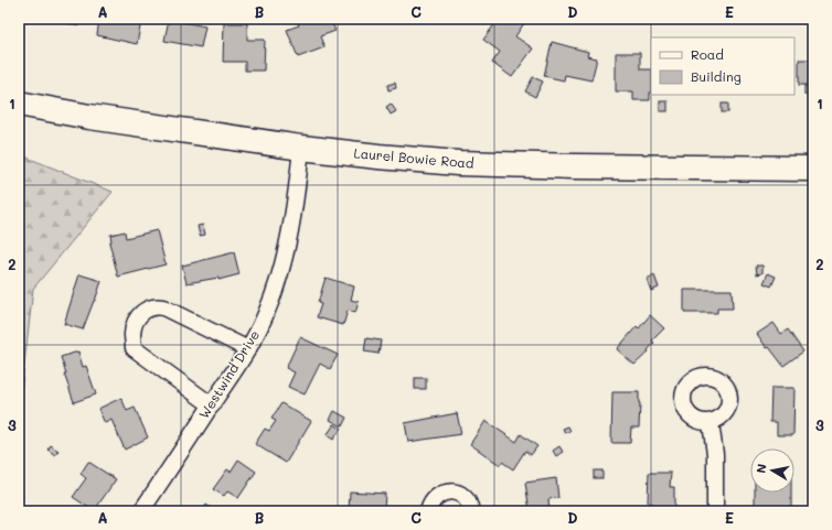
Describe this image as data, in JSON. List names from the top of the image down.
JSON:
{
  "streets": {
    "main road": ["Laurel Bowie Road"],
    "street": ["Westwind Drive"]
  },
  "crossings": [
    ["Laurel Bowie Road", "Westwind Drive"]
  ],
  "legend": ["Road", "Building"],
  "north": "left",
  "grid": {
    "columns": [
      "A",
      "B",
      "C",
      "D",
      "E"
    ],
    "rows": ["1", "2", "3"]
  }
}
